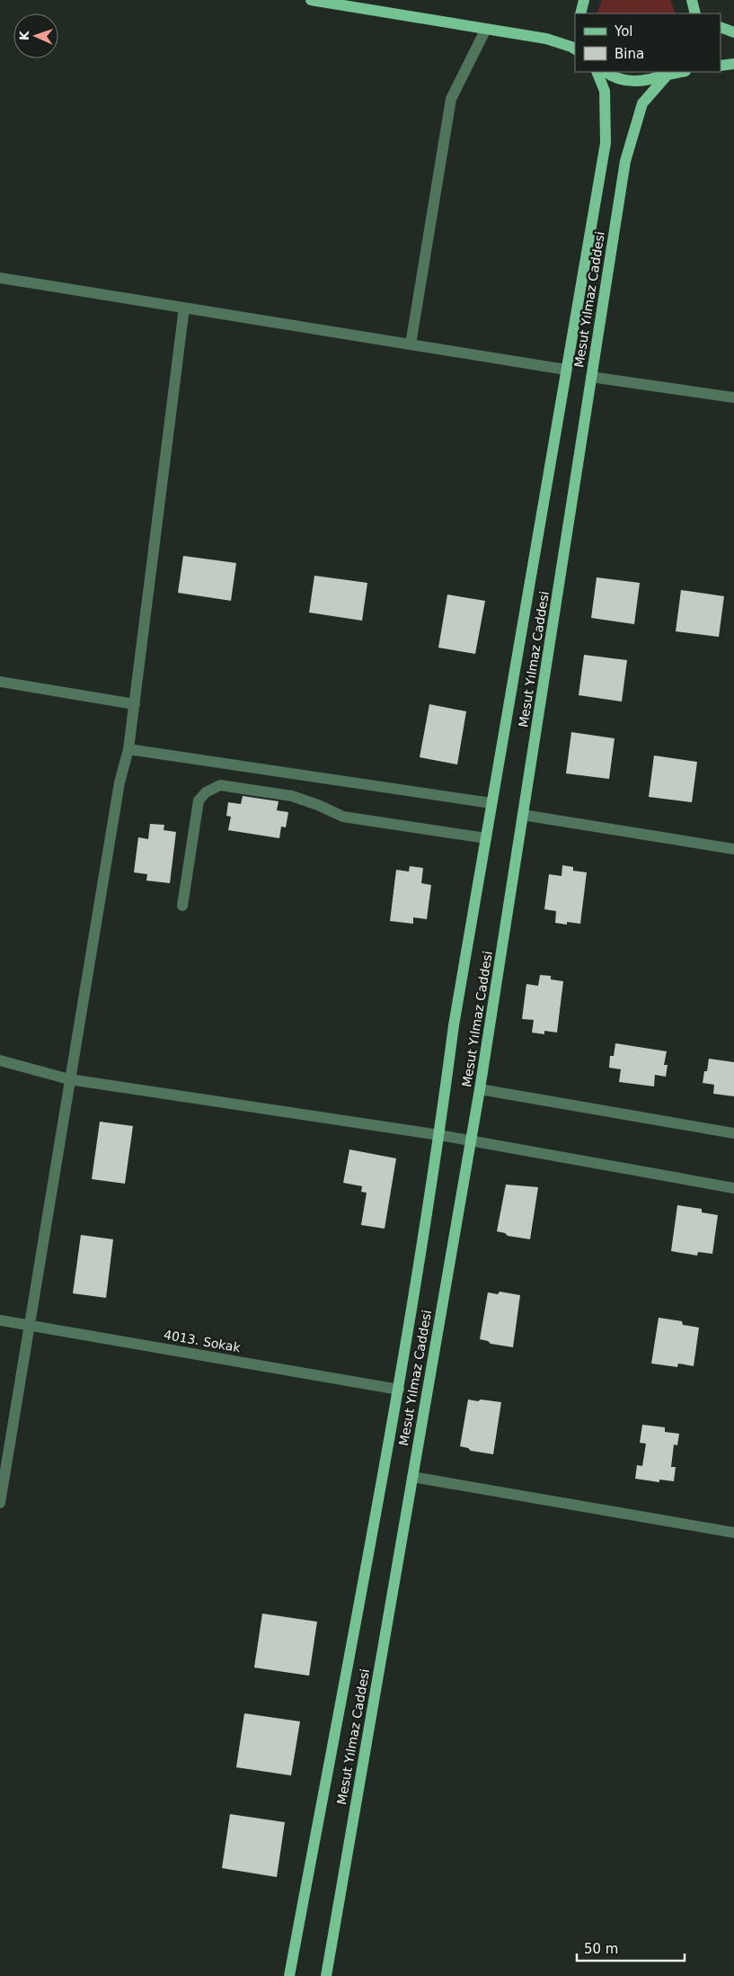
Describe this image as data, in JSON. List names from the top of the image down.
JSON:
{
  "streets": {
    "main road": ["Mesut Yılmaz Caddesi"],
    "street": ["4013. Sokak"]
  },
  "crossings": [
    ["Mesut Yılmaz Caddesi", "4013. Sokak"]
  ],
  "legend": ["Yol", "Bina"],
  "scale_bar": "50 m",
  "north": "left"
}
